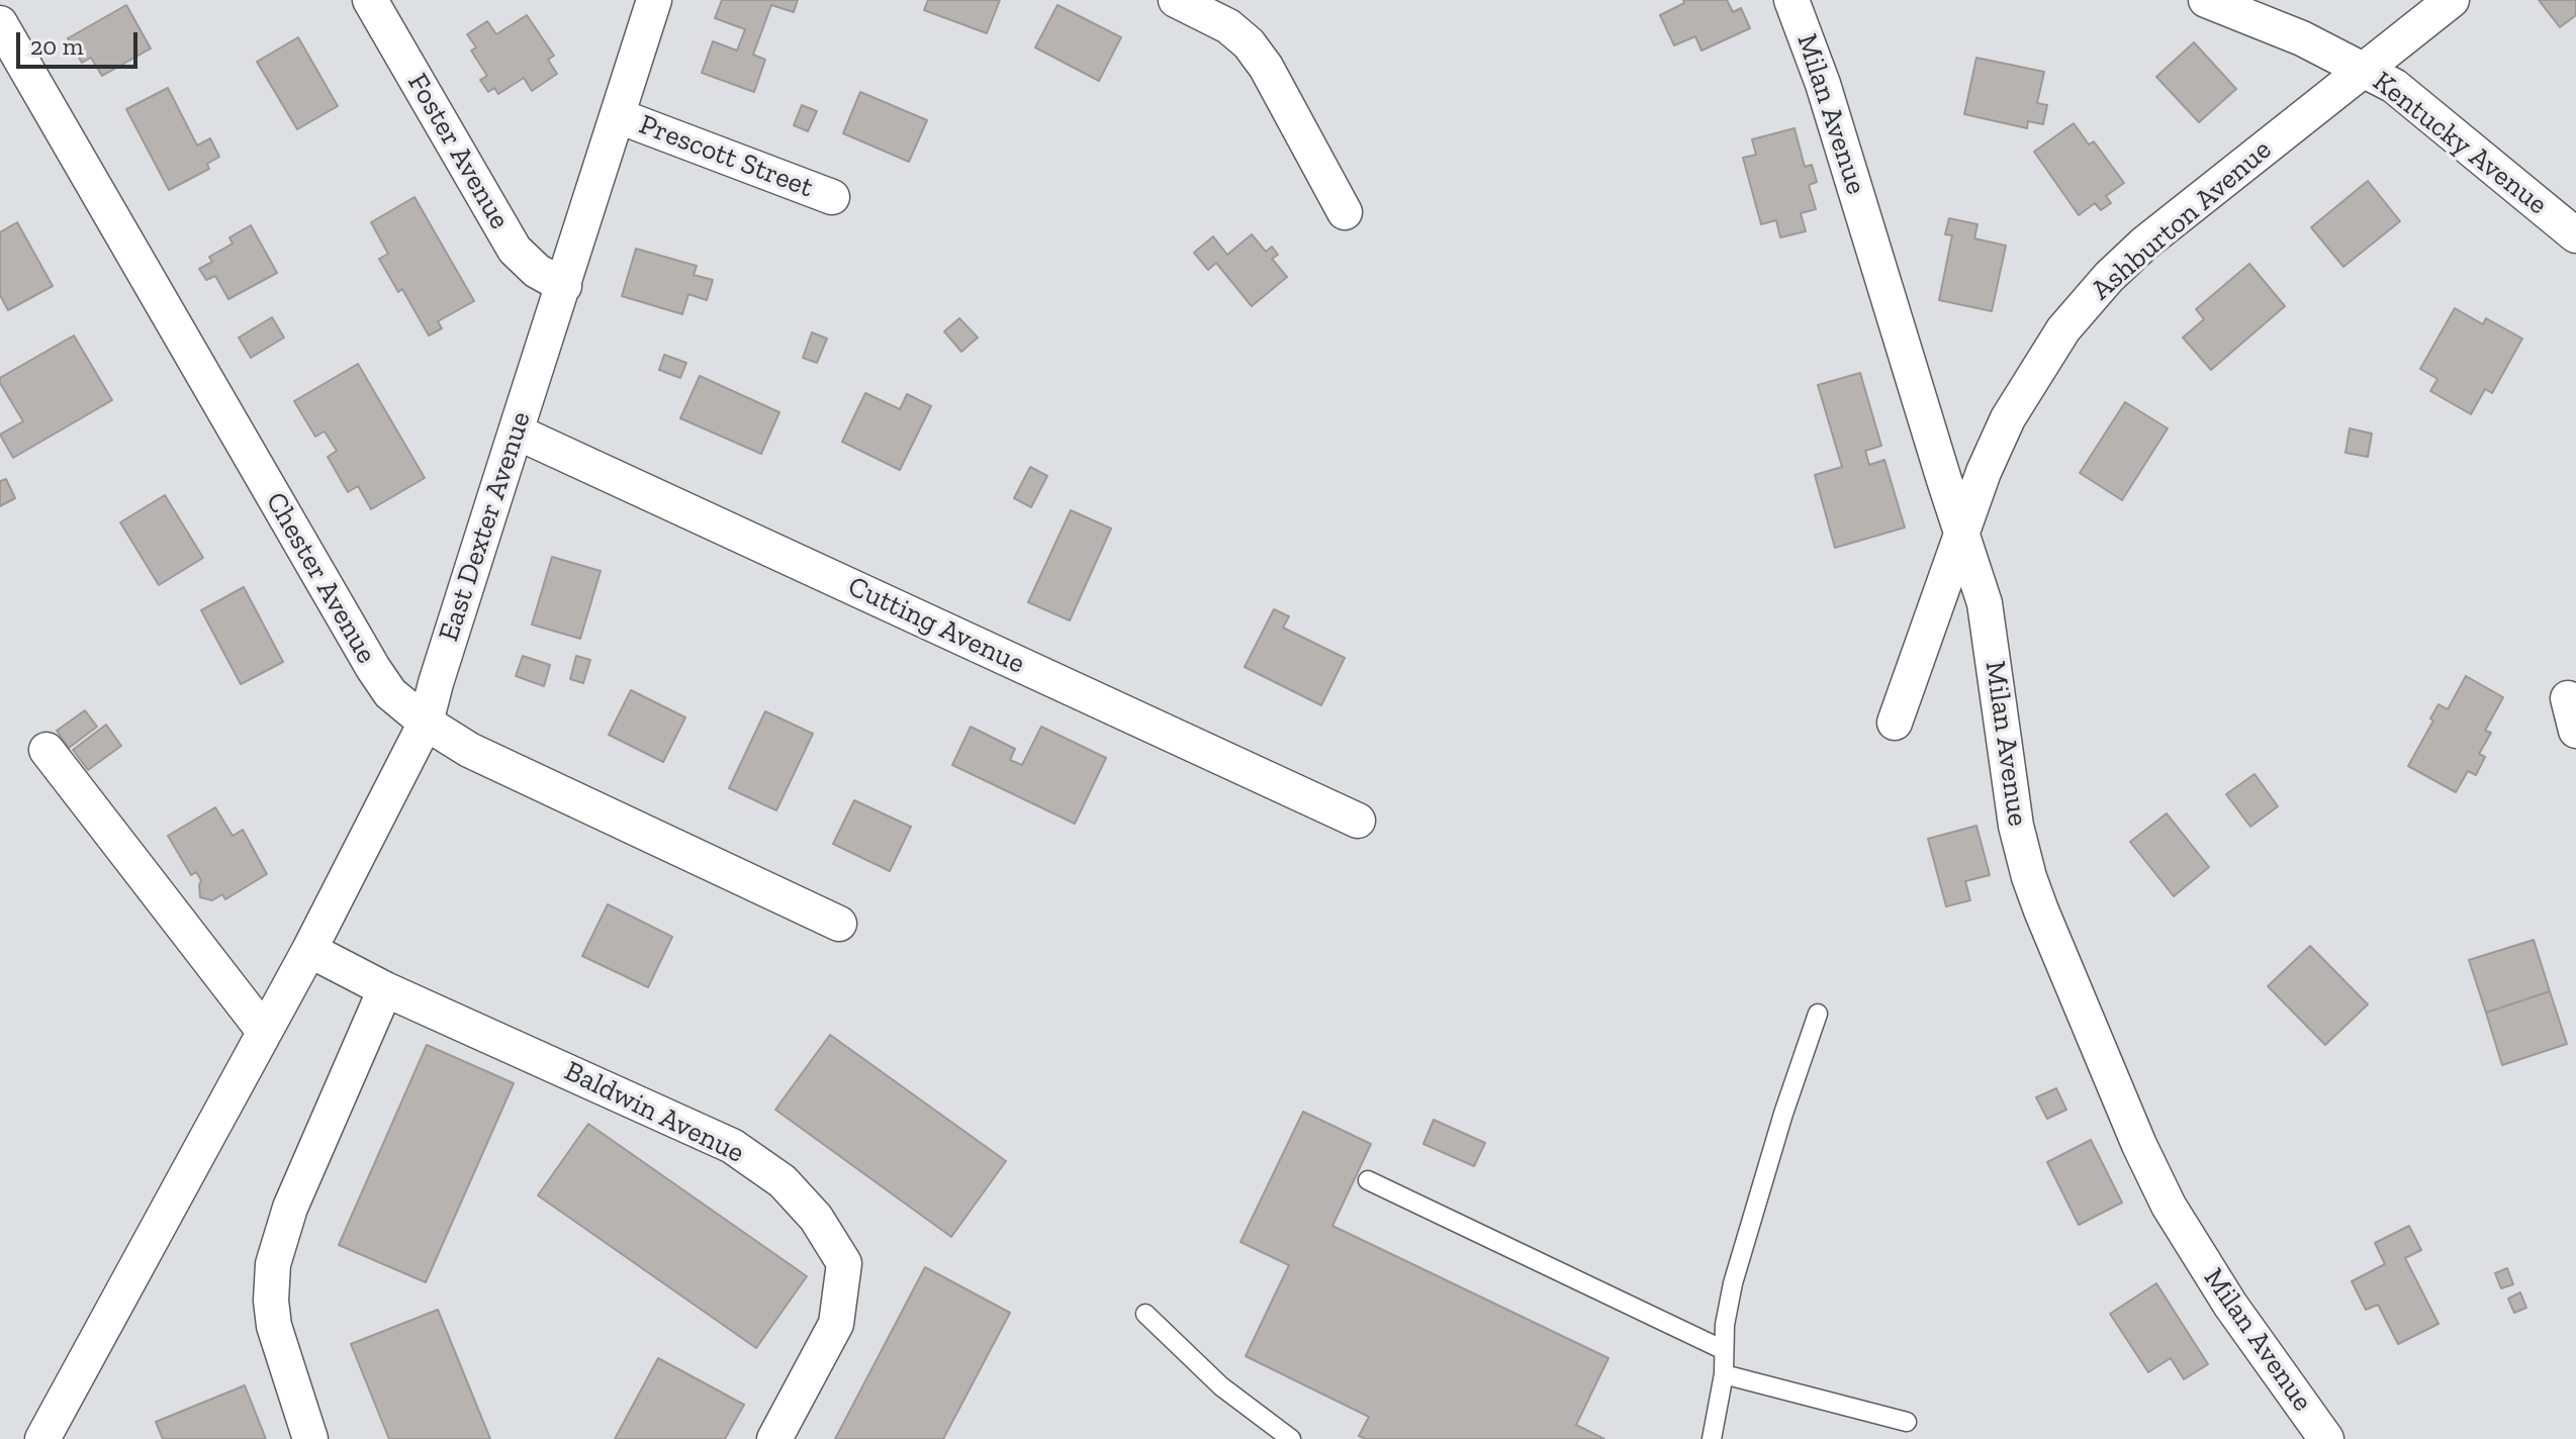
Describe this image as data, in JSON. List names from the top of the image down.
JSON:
{
  "streets": {
    "street": [
      "Milan Avenue",
      "Kentucky Avenue",
      "Foster Avenue",
      "Prescott Street",
      "Ashburton Avenue",
      "East Dexter Avenue",
      "Chester Avenue",
      "Cutting Avenue",
      "Baldwin Avenue"
    ]
  },
  "crossings": [
    ["Milan Avenue", "Ashburton Avenue"],
    ["Kentucky Avenue", "Ashburton Avenue"],
    ["Foster Avenue", "East Dexter Avenue"],
    ["Prescott Street", "East Dexter Avenue"],
    ["East Dexter Avenue", "Chester Avenue"],
    ["East Dexter Avenue", "Cutting Avenue"],
    ["East Dexter Avenue", "Baldwin Avenue"]
  ],
  "scale_bar": "20 m"
}
